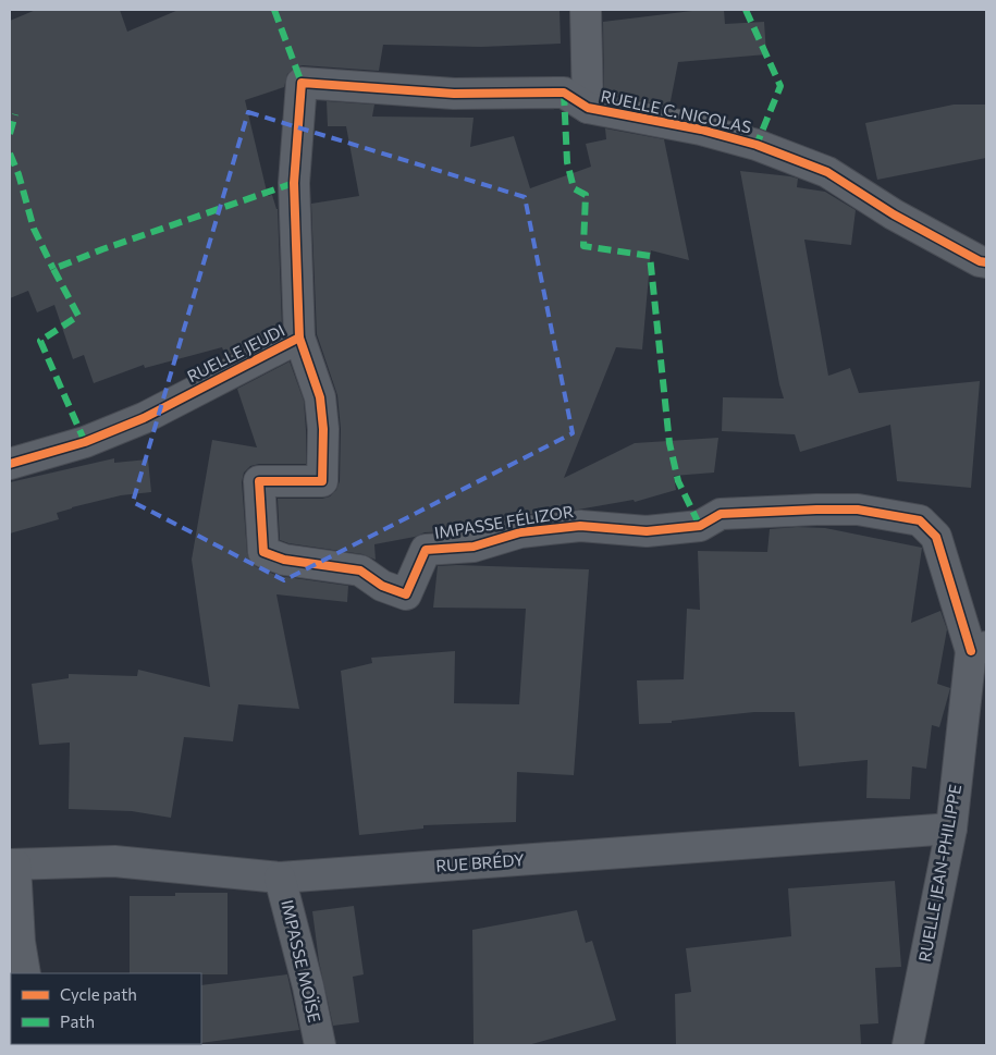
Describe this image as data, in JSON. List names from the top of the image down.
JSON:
{
  "streets": {
    "street": [
      "RUELLE C. NICOLAS",
      "RUELLE JEUDI",
      "IMPASSE FÉLIZOR",
      "RUE BRÉDY",
      "RUELLE JEAN-PHILIPPE",
      "IMPASSE MOÏSE"
    ]
  },
  "crossings": [
    ["RUELLE C. NICOLAS", "RUELLE JEUDI"],
    ["RUELLE JEUDI", "IMPASSE FÉLIZOR"],
    ["IMPASSE FÉLIZOR", "RUELLE JEAN-PHILIPPE"],
    ["RUE BRÉDY", "RUELLE JEAN-PHILIPPE"],
    ["RUE BRÉDY", "IMPASSE MOÏSE"]
  ],
  "legend": ["Cycle path", "Path"]
}
